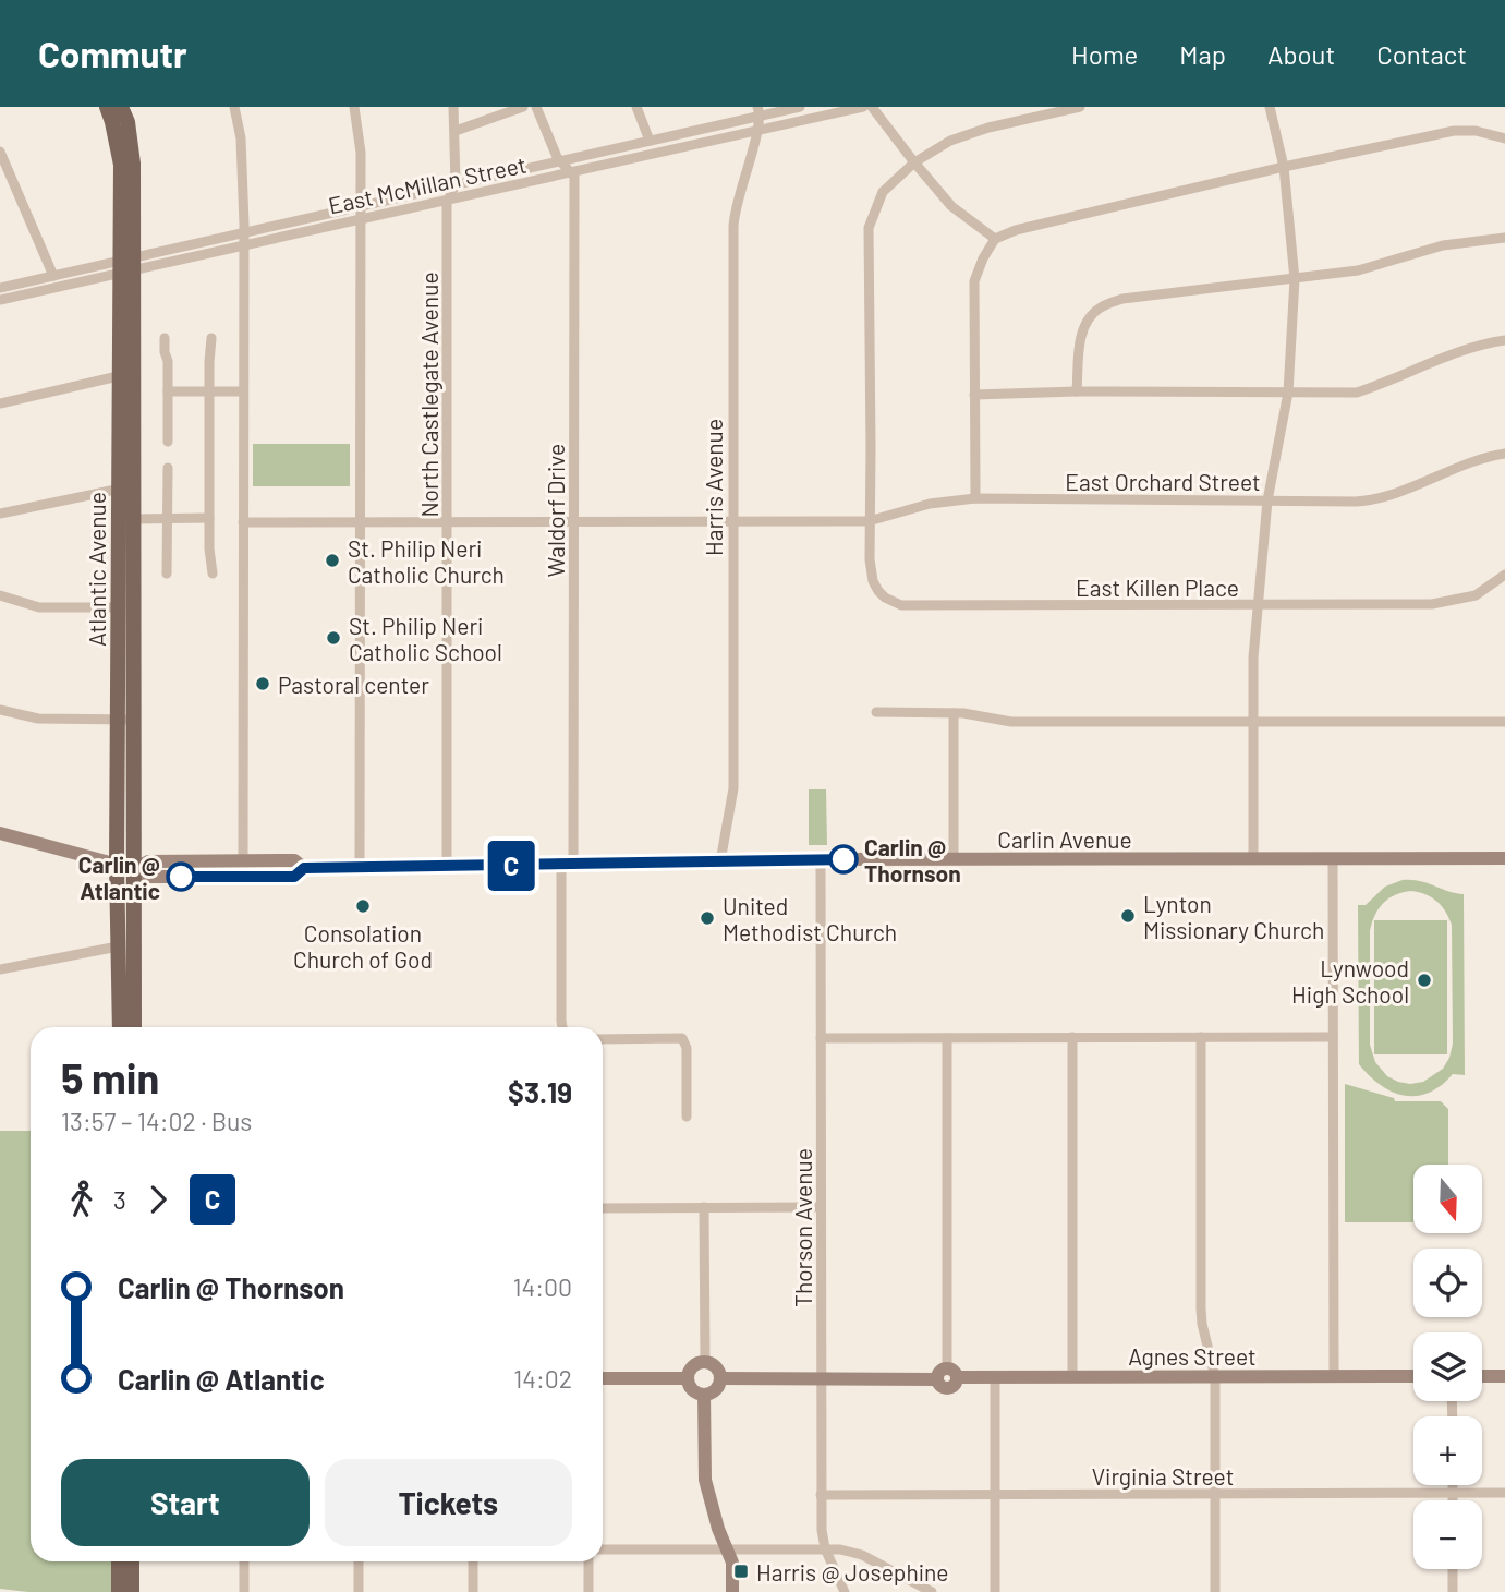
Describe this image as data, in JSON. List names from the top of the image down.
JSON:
{
  "streets": {
    "main road": ["Atlantic Avenue"],
    "street": [
      "East McMillan Street",
      "North Castlegate Avenue",
      "East Orchard Street",
      "Harris Avenue",
      "Waldorf Drive",
      "East Killen Place",
      "Carlin Avenue",
      "Thorson Avenue",
      "Agnes Street",
      "Virginia Street"
    ]
  },
  "crossings": [
    ["East McMillan Street", "North Castlegate Avenue"],
    ["East McMillan Street", "Harris Avenue"],
    ["East McMillan Street", "Waldorf Drive"],
    ["East McMillan Street", "Atlantic Avenue"],
    ["North Castlegate Avenue", "East Orchard Street"],
    ["North Castlegate Avenue", "Carlin Avenue"],
    ["East Orchard Street", "Harris Avenue"],
    ["East Orchard Street", "Waldorf Drive"],
    ["East Orchard Street", "East Killen Place"],
    ["Harris Avenue", "Carlin Avenue"],
    ["Waldorf Drive", "Carlin Avenue"],
    ["Atlantic Avenue", "Carlin Avenue"],
    ["Carlin Avenue", "Thorson Avenue"],
    ["Thorson Avenue", "Agnes Street"],
    ["Thorson Avenue", "Virginia Street"]
  ],
  "places": {
    "other": [
      "St. Philip Neri Catholic Church",
      "St. Philip Neri Catholic School",
      "Pastoral center",
      "Carlin @ Thornson",
      "Carlin @ Atlantic",
      "Consolation Church of God",
      "Lynton Missionary Church",
      "United Methodist Church",
      "Lynwood High School"
    ],
    "transit": ["Harris @ Josephine"]
  },
  "lines": ["bus line C"],
  "north": "bottom",
  "page": {
    "header": "Commutr",
    "nav": [
      "Home",
      "Map",
      "About",
      "Contact"
    ],
    "on_map": "C",
    "heading": ["5 min", "13:57 – 14:02 · Bus", "$3.19"],
    "legs": ["3", "C"],
    "map_buttons": ["+", "−"],
    "list": [
      {
        "name": "Carlin @ Thornson",
        "value": "14:00"
      },
      {
        "name": "Carlin @ Atlantic",
        "value": "14:02"
      }
    ],
    "buttons": ["Start", "Tickets"]
  }
}
